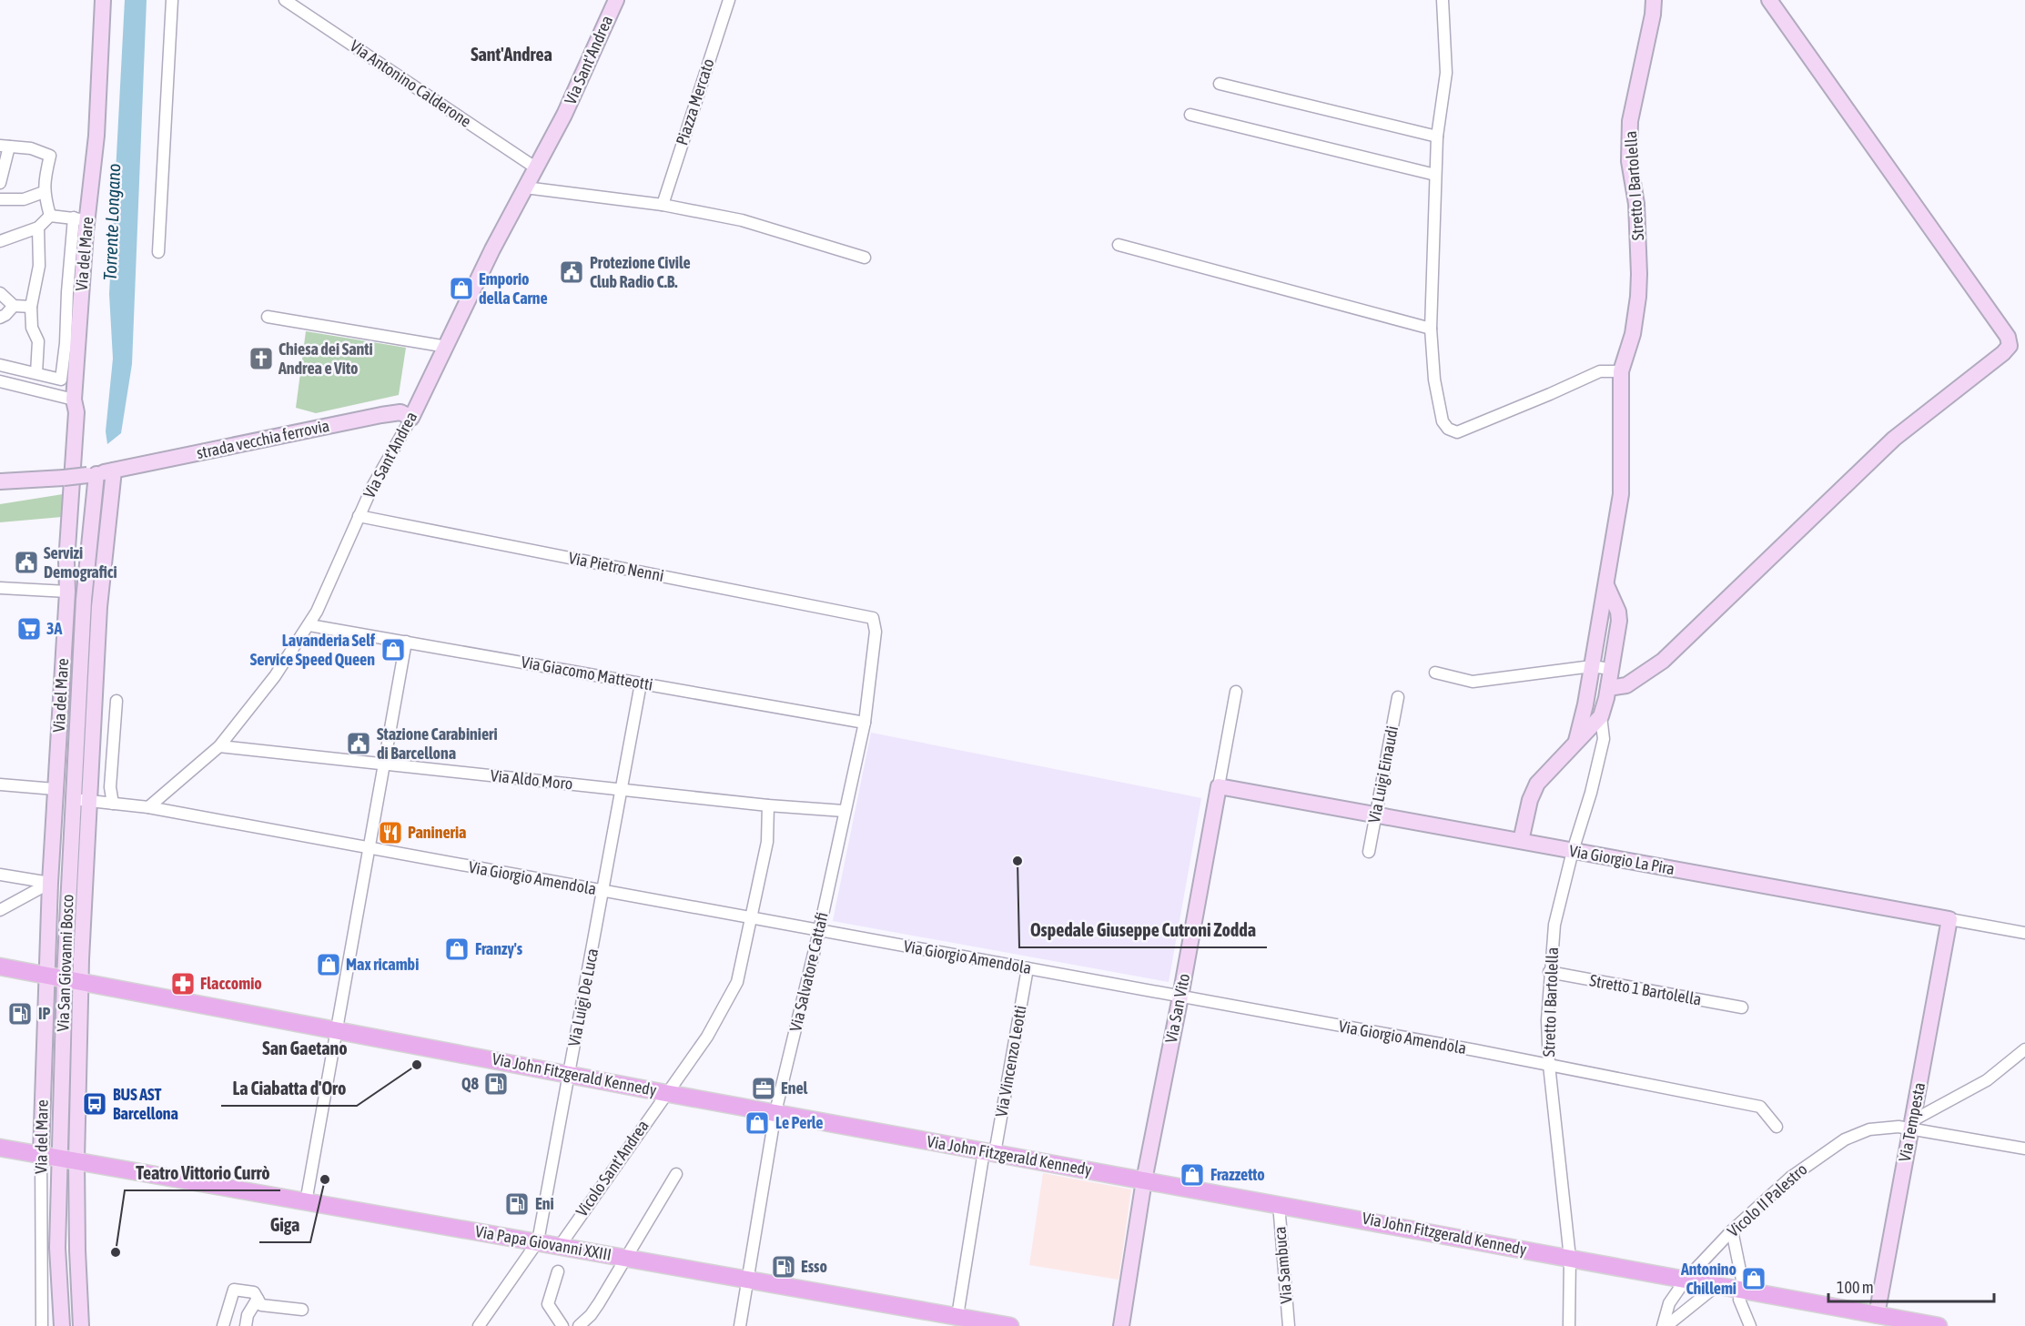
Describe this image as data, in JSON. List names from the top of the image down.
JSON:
{
  "streets": {
    "main road": ["Via John Fitzgerald Kennedy", "Via Papa Giovanni XXIII"],
    "street": [
      "Via Sant'Andrea",
      "Via Antonino Calderone",
      "Piazza Mercato",
      "Stretto I Bartolella",
      "Via del Mare",
      "strada vecchia ferrovia",
      "Via Pietro Nenni",
      "Via Giacomo Matteotti",
      "Via Luigi Einaudi",
      "Via Aldo Moro",
      "Via Giorgio La Pira",
      "Via Giorgio Amendola",
      "Via San Giovanni Bosco",
      "Via Salvatore Cattafi",
      "Stretto 1 Bartolella",
      "Via Luigi De Luca",
      "Via San Vito",
      "Via Vincenzo Leotti",
      "Via Tempesta",
      "Vicolo Sant'Andrea",
      "Vicolo II Palestro",
      "Via Sambuca"
    ]
  },
  "crossings": [
    ["Via Sant'Andrea", "Via Antonino Calderone"],
    ["Via Sant'Andrea", "strada vecchia ferrovia"],
    ["Via Sant'Andrea", "Via Pietro Nenni"],
    ["Via Sant'Andrea", "Via Giacomo Matteotti"],
    ["Via Sant'Andrea", "Via Aldo Moro"],
    ["Via Sant'Andrea", "Via Giorgio Amendola"],
    ["Stretto I Bartolella", "Via Giorgio La Pira"],
    ["Stretto I Bartolella", "Via Giorgio Amendola"],
    ["Stretto I Bartolella", "Stretto 1 Bartolella"],
    ["Stretto I Bartolella", "Via John Fitzgerald Kennedy"],
    ["Via del Mare", "Via John Fitzgerald Kennedy"],
    ["Via del Mare", "Via Papa Giovanni XXIII"],
    ["Via Pietro Nenni", "Via Salvatore Cattafi"],
    ["Via Giacomo Matteotti", "Via Salvatore Cattafi"],
    ["Via Giacomo Matteotti", "Via Luigi De Luca"],
    ["Via Luigi Einaudi", "Via Giorgio La Pira"],
    ["Via Aldo Moro", "Via Salvatore Cattafi"],
    ["Via Aldo Moro", "Via Luigi De Luca"],
    ["Via Aldo Moro", "Vicolo Sant'Andrea"],
    ["Via Giorgio La Pira", "Via San Vito"],
    ["Via Giorgio La Pira", "Via Tempesta"],
    ["Via Giorgio Amendola", "Via Salvatore Cattafi"],
    ["Via Giorgio Amendola", "Via Luigi De Luca"],
    ["Via Giorgio Amendola", "Via San Vito"],
    ["Via Giorgio Amendola", "Via Vincenzo Leotti"],
    ["Via Giorgio Amendola", "Vicolo Sant'Andrea"],
    ["Via San Giovanni Bosco", "Via John Fitzgerald Kennedy"],
    ["Via San Giovanni Bosco", "Via Papa Giovanni XXIII"],
    ["Via Salvatore Cattafi", "Via John Fitzgerald Kennedy"],
    ["Via Salvatore Cattafi", "Via Papa Giovanni XXIII"],
    ["Via Luigi De Luca", "Via John Fitzgerald Kennedy"],
    ["Via Luigi De Luca", "Via Papa Giovanni XXIII"],
    ["Via San Vito", "Via John Fitzgerald Kennedy"],
    ["Via Vincenzo Leotti", "Via John Fitzgerald Kennedy"],
    ["Via Vincenzo Leotti", "Via Papa Giovanni XXIII"],
    ["Via John Fitzgerald Kennedy", "Via Tempesta"],
    ["Via John Fitzgerald Kennedy", "Vicolo Sant'Andrea"],
    ["Via John Fitzgerald Kennedy", "Vicolo II Palestro"],
    ["Via John Fitzgerald Kennedy", "Via Sambuca"],
    ["Via Tempesta", "Vicolo II Palestro"],
    ["Vicolo Sant'Andrea", "Via Papa Giovanni XXIII"]
  ],
  "districts": ["Sant'Andrea", "San Gaetano"],
  "water": ["Torrente Longano"],
  "places": {
    "public building": ["Protezione Civile Club Radio C.B.", "Servizi Demografici", "Stazione Carabinieri di Barcellona"],
    "shop": [
      "Emporio della Carne",
      "Lavanderia Self Service Speed Queen",
      "Franzy's",
      "Max ricambi",
      "Le Perle",
      "Frazzetto",
      "Antonino Chillemi"
    ],
    "church": ["Chiesa dei Santi Andrea e Vito"],
    "supermarket": ["3A"],
    "restaurant": ["Panineria"],
    "other": [
      "Ospedale Giuseppe Cutroni Zodda",
      "La Ciabatta d'Oro",
      "Giga",
      "Teatro Vittorio Currò"
    ],
    "pharmacy": ["Flaccomio"],
    "fuel station": [
      "IP",
      "Q8",
      "Eni",
      "Esso"
    ],
    "office": ["Enel"],
    "bus stop": ["BUS AST Barcellona"]
  },
  "scale_bar": "100 m"
}
